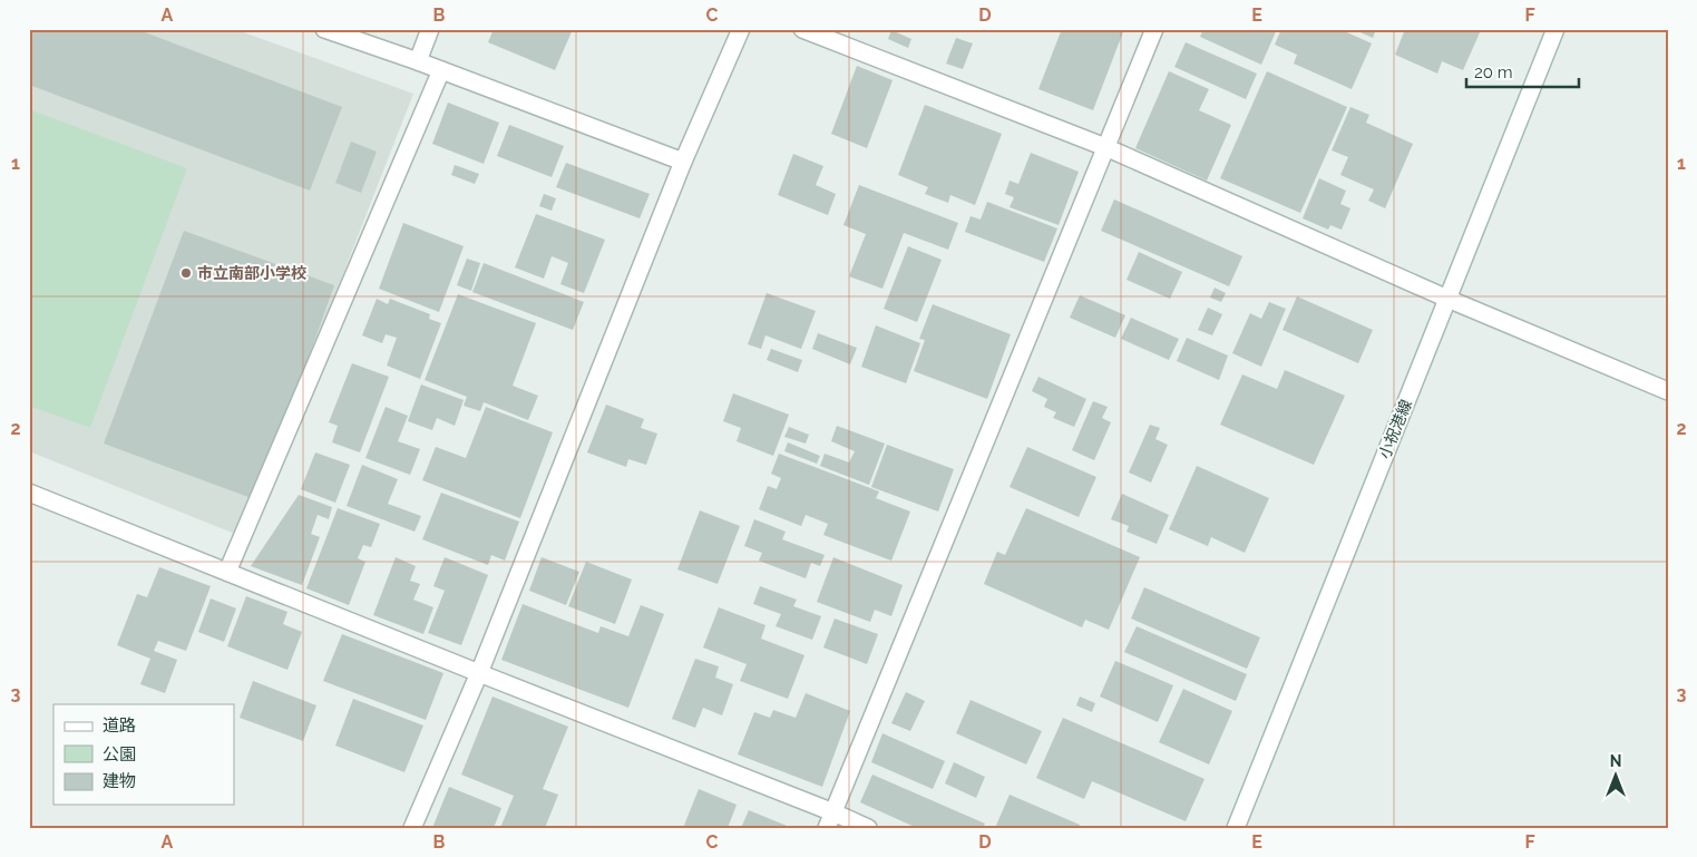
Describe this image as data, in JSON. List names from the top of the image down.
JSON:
{
  "streets": {
    "street": ["小祝港線"]
  },
  "places": ["市立南部小学校"],
  "legend": ["道路", "公園", "建物"],
  "scale_bar": "20 m",
  "north": "top",
  "grid": {
    "columns": [
      "A",
      "B",
      "C",
      "D",
      "E",
      "F"
    ],
    "rows": ["1", "2", "3"]
  }
}
